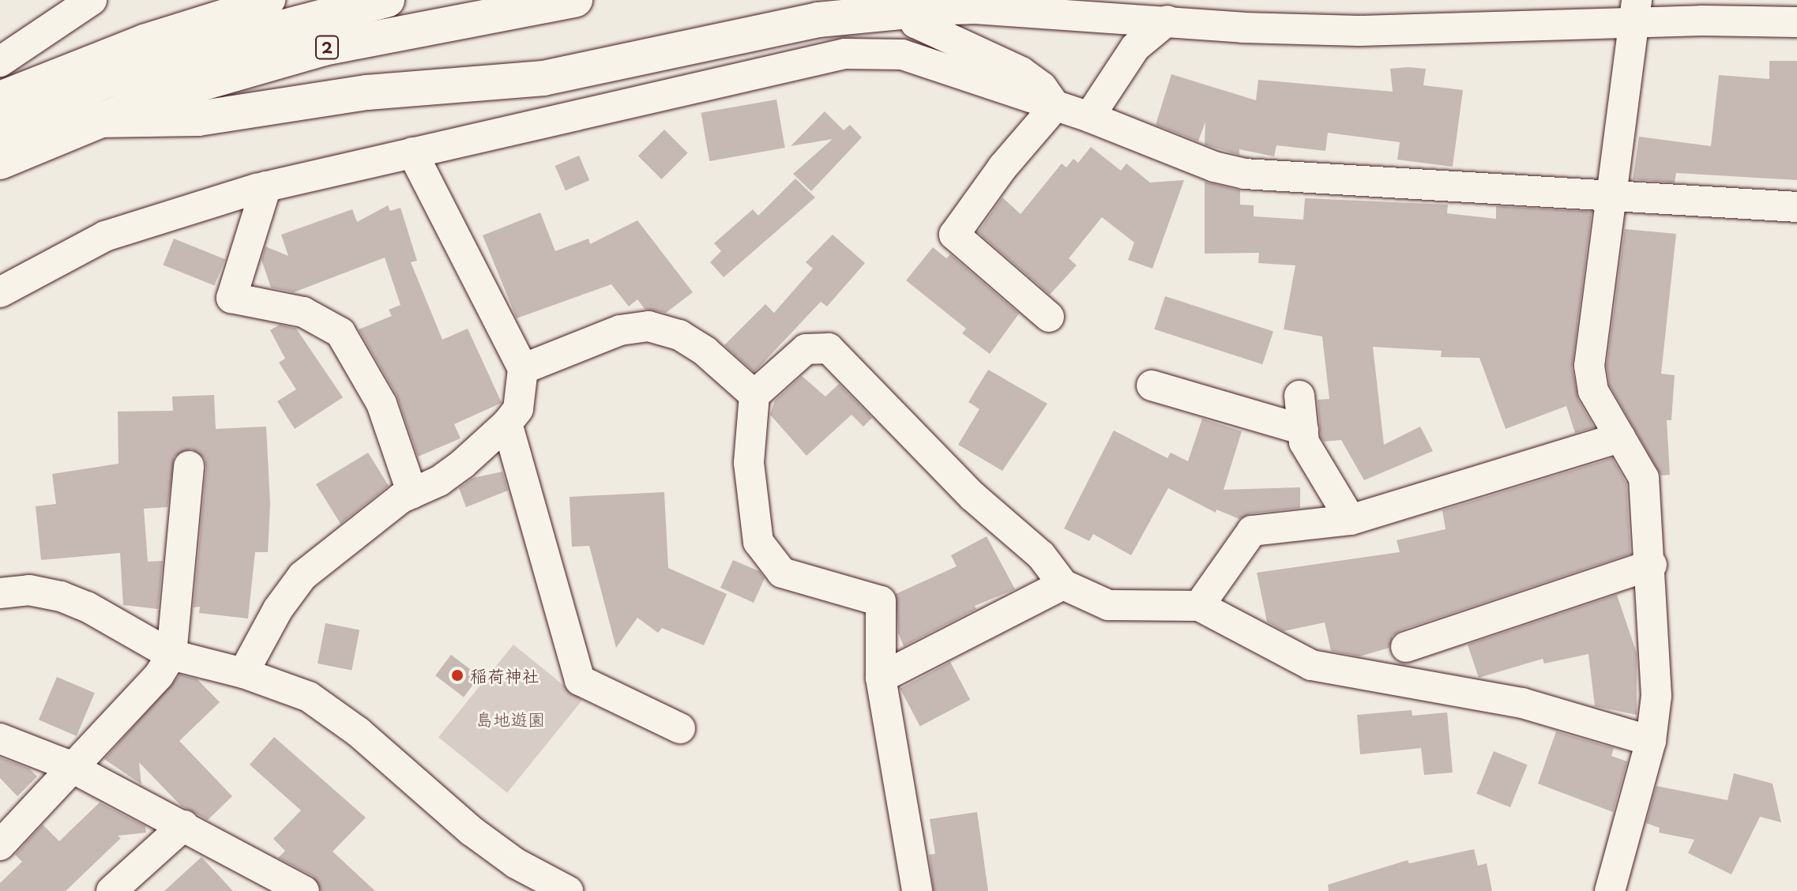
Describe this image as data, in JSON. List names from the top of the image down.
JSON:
{
  "streets": {
    "highway": ["2"]
  },
  "parks": ["島地遊園"],
  "places": ["稲荷神社"]
}
